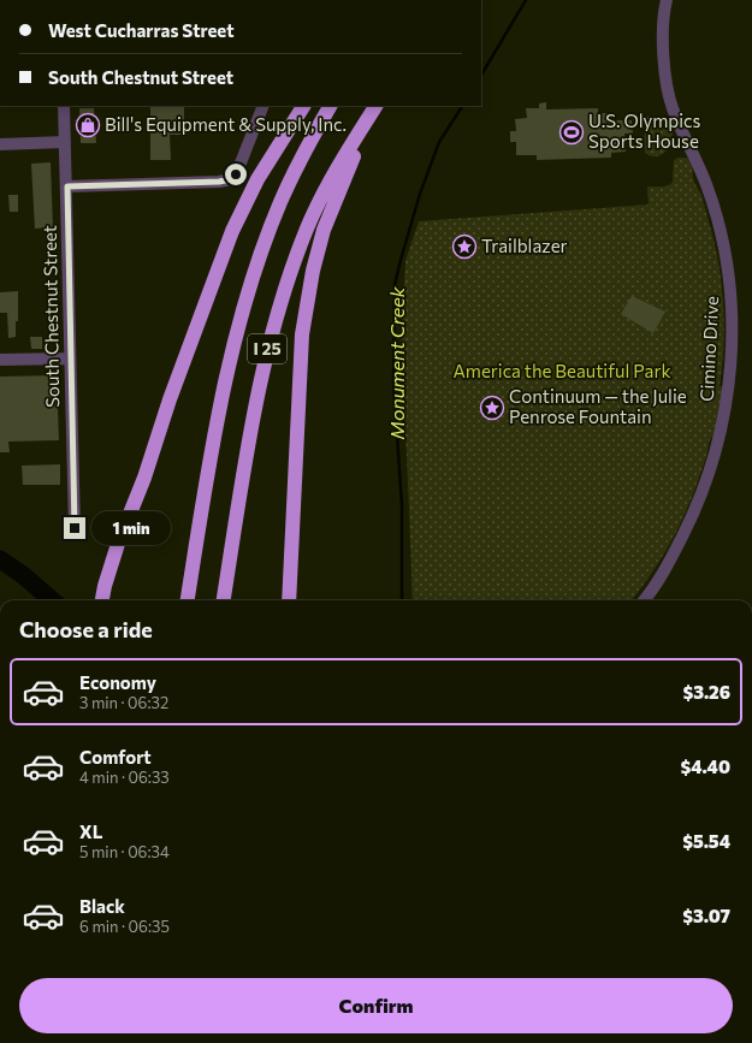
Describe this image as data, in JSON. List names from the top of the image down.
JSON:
{
  "streets": {
    "highway": ["I 25"],
    "street": ["South Chestnut Street", "Cimino Drive"]
  },
  "water": ["Monument Creek"],
  "parks": ["America the Beautiful Park"],
  "places": {
    "shop": ["Bill's Equipment & Supply, Inc."],
    "sports": ["U.S. Olympics Sports House"],
    "place": ["Trailblazer", "Continuum — the Julie Penrose Fountain"]
  },
  "page": {
    "banner": ["West Cucharras Street", "South Chestnut Street"],
    "bubble": "1 min",
    "heading": "Choose a ride",
    "list": [
      {
        "name": "Economy",
        "note": "3 min · 06:32",
        "value": "$3.26"
      },
      {
        "name": "Comfort",
        "note": "4 min · 06:33",
        "value": "$4.40"
      },
      {
        "name": "XL",
        "note": "5 min · 06:34",
        "value": "$5.54"
      },
      {
        "name": "Black",
        "note": "6 min · 06:35",
        "value": "$3.07"
      }
    ],
    "buttons": "Confirm"
  }
}
